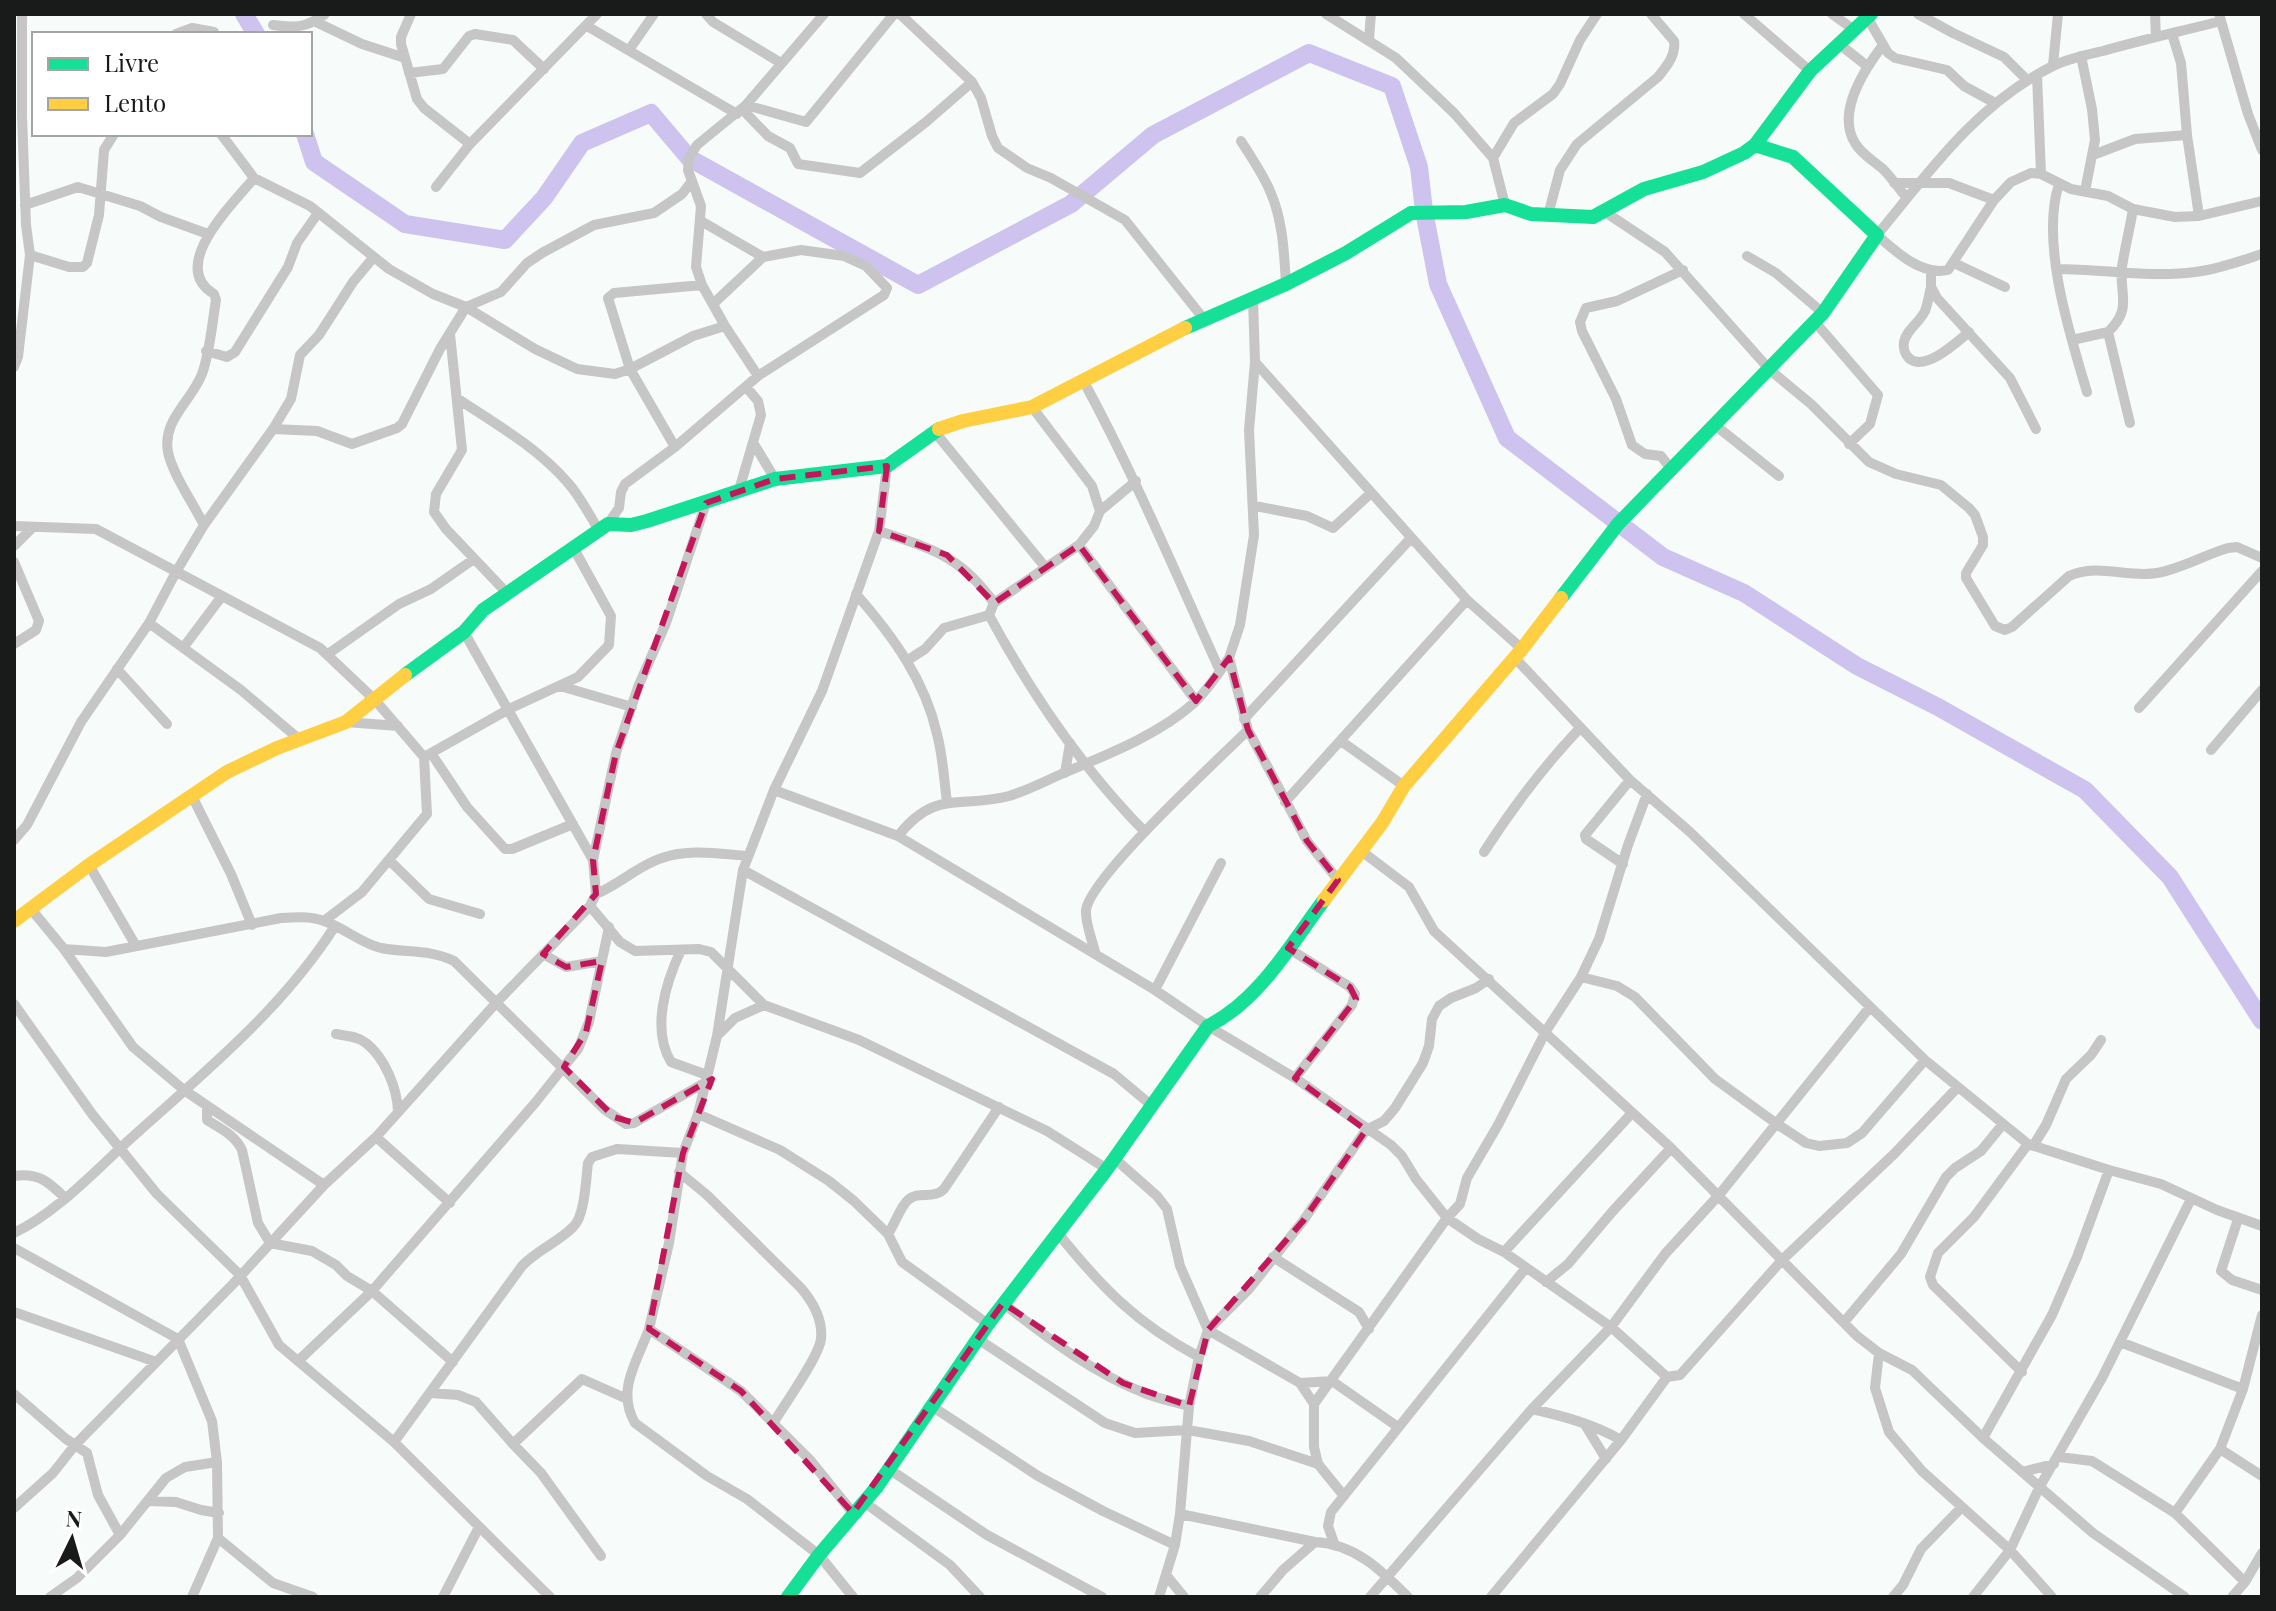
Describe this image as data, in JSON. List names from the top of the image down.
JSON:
{
  "legend": ["Livre", "Lento"],
  "north": "top"
}
